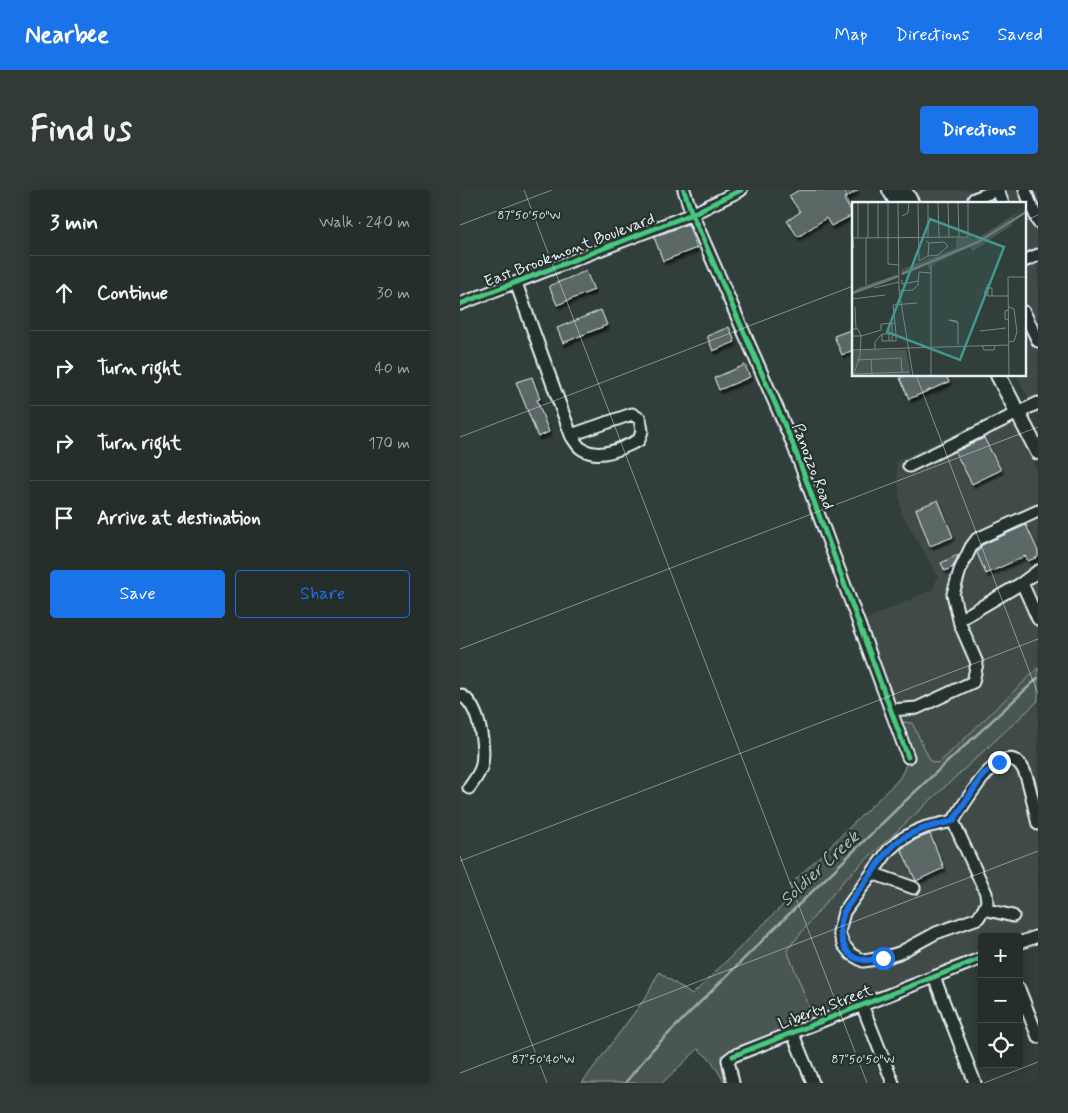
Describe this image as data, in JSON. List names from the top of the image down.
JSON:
{
  "streets": {
    "street": ["East Brookmont Boulevard", "Panozzo Road", "Liberty Street"]
  },
  "crossings": [
    ["East Brookmont Boulevard", "Panozzo Road"]
  ],
  "water": ["Soldier Creek"],
  "page": {
    "header": "Nearbee",
    "nav": ["Map", "Directions", "Saved"],
    "buttons": [
      "Directions",
      ["Save", "Share"]
    ],
    "title": "Find us",
    "heading": ["3 min", "Walk · 240 m"],
    "list": [
      ["Continue", "30 m"],
      ["Turn right", "40 m"],
      ["Turn right", "170 m"],
      "Arrive at destination"
    ],
    "map_buttons": ["+", "−"]
  },
  "coordinates": ["87°50'50\"W", "87°50'40\"W"]
}
